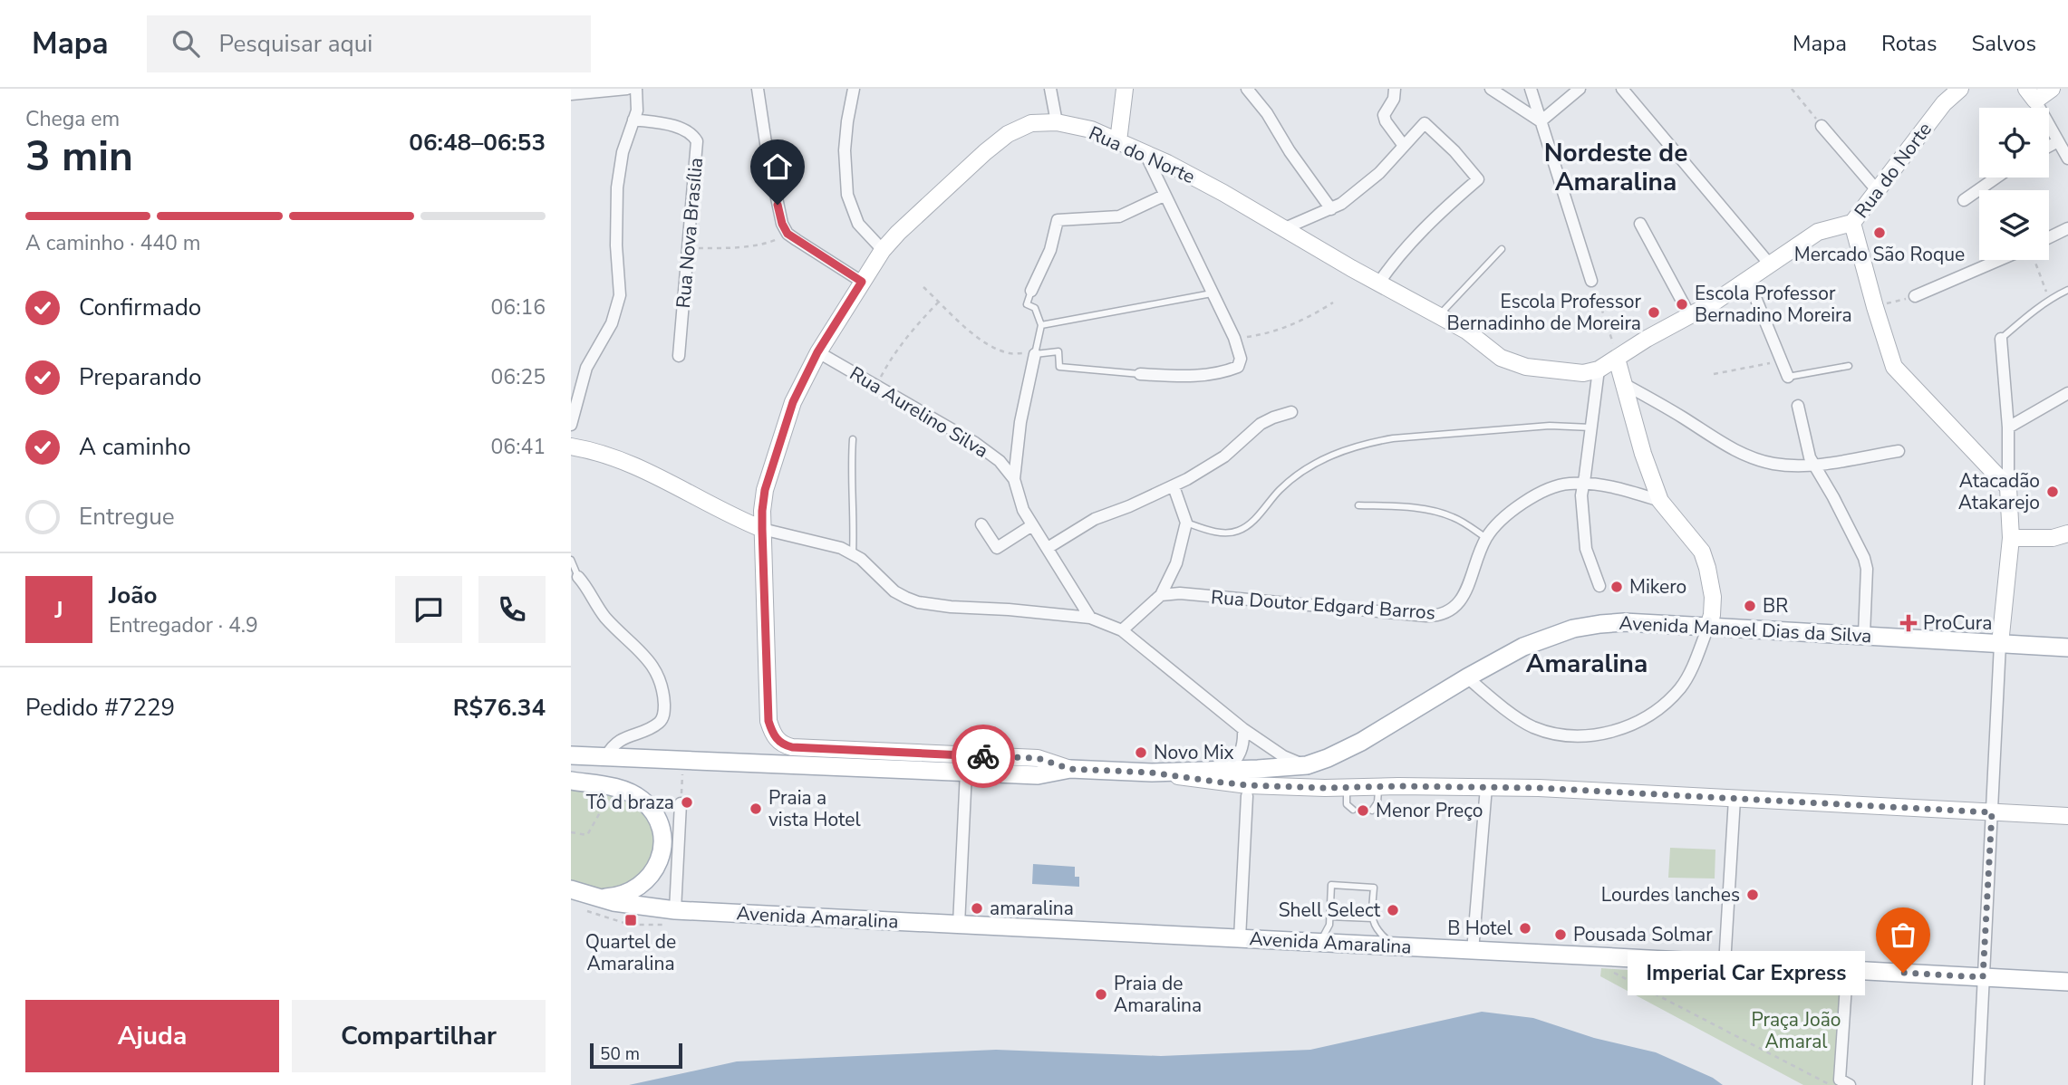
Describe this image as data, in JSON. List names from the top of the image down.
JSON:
{
  "streets": {
    "main road": ["Avenida Manoel Dias da Silva", "Avenida Amaralina"],
    "street": [
      "Rua do Norte",
      "Rua Nova Brasília",
      "Rua Aurelino Silva",
      "Rua Doutor Edgard Barros"
    ]
  },
  "crossings": [
    ["Rua do Norte", "Rua Aurelino Silva"],
    ["Rua do Norte", "Avenida Manoel Dias da Silva"]
  ],
  "districts": ["Nordeste de Amaralina", "Amaralina"],
  "parks": ["Praça João Amaral"],
  "places": {
    "other": [
      "Mercado São Roque",
      "Escola Professor Bernadino Moreira",
      "Escola Professor Bernadinho de Moreira",
      "Atacadão Atakarejo",
      "Mikero",
      "BR",
      "Novo Mix",
      "Tô d braza",
      "Praia a vista Hotel",
      "Menor Preço",
      "Lourdes lanches",
      "amaralina",
      "Shell Select",
      "B Hotel",
      "Pousada Solmar",
      "Imperial Car Express",
      "Praia de Amaralina"
    ],
    "health": ["ProCura"],
    "transit": ["Quartel de Amaralina"]
  },
  "scale_bar": "50 m",
  "page": {
    "header": "Mapa",
    "search": "Pesquisar aqui",
    "nav": ["Mapa", "Rotas", "Salvos"],
    "heading": ["3 min", "Chega em", "06:48–06:53"],
    "panel": [
      "João",
      "Entregador · 4.9",
      "Pedido #7229",
      "R$76.34"
    ],
    "bar": "A caminho · 440 m",
    "list": [
      ["Confirmado", "06:16"],
      ["Preparando", "06:25"],
      ["A caminho", "06:41"],
      "Entregue"
    ],
    "round": "J",
    "bubble": "Imperial Car Express",
    "buttons": ["Ajuda", "Compartilhar"],
    "scale": "50 m"
  }
}
